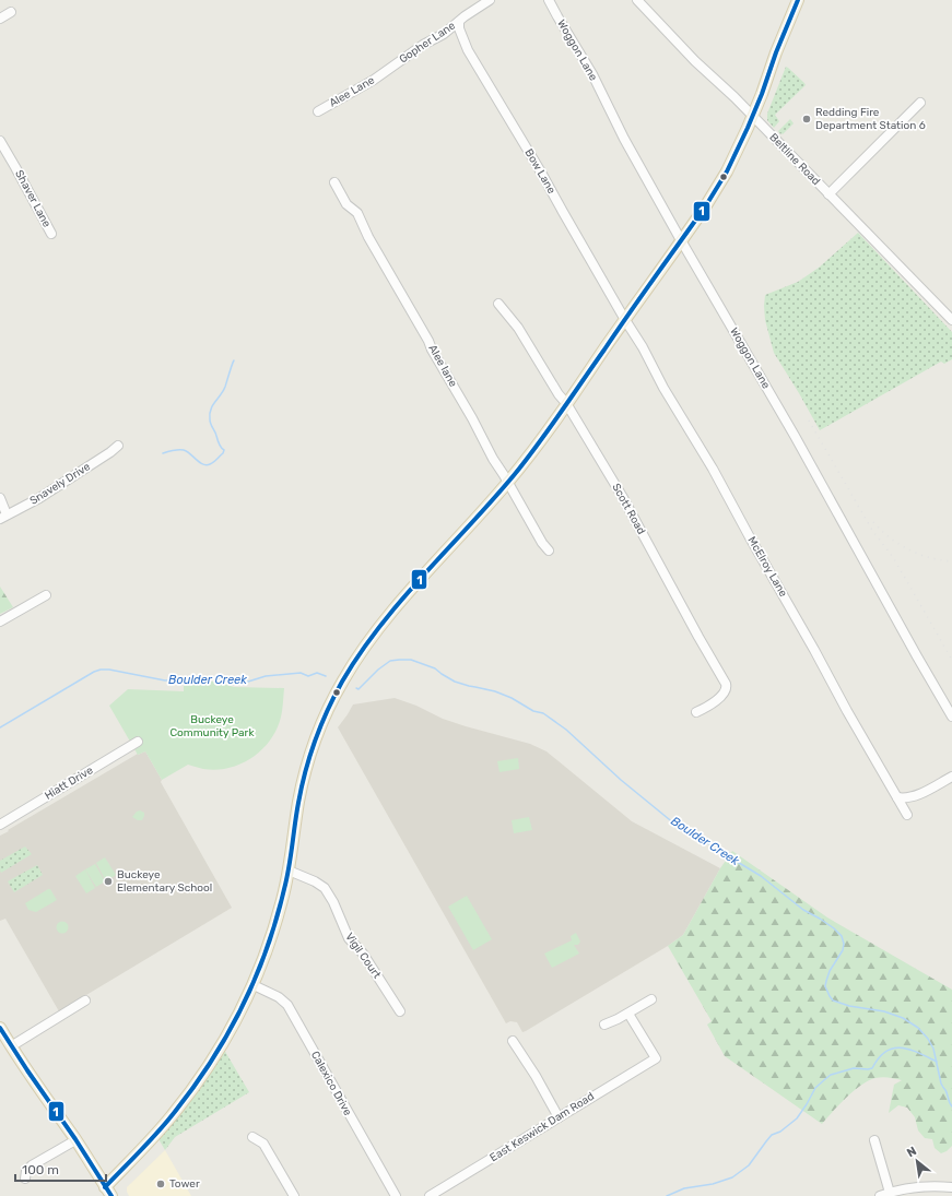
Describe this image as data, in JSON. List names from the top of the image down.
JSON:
{
  "streets": {
    "street": [
      "Gopher Lane",
      "Woggon Lane",
      "Alee Lane",
      "Beltline Road",
      "Bow Lane",
      "Shaver Lane",
      "Alee lane",
      "Snavely Drive",
      "Scott Road",
      "McElroy Lane",
      "Hiatt Drive",
      "Vigil Court",
      "Calexico Drive",
      "East Keswick Dam Road"
    ]
  },
  "crossings": [
    ["Gopher Lane", "Alee Lane"],
    ["Gopher Lane", "Bow Lane"],
    ["Bow Lane", "McElroy Lane"]
  ],
  "water": ["Boulder Creek"],
  "parks": ["Buckeye Community Park"],
  "places": ["Redding Fire Department Station 6", "Buckeye Elementary School", "Tower"],
  "lines": ["transit line 1"],
  "scale_bar": "100 m",
  "north": "top left"
}
